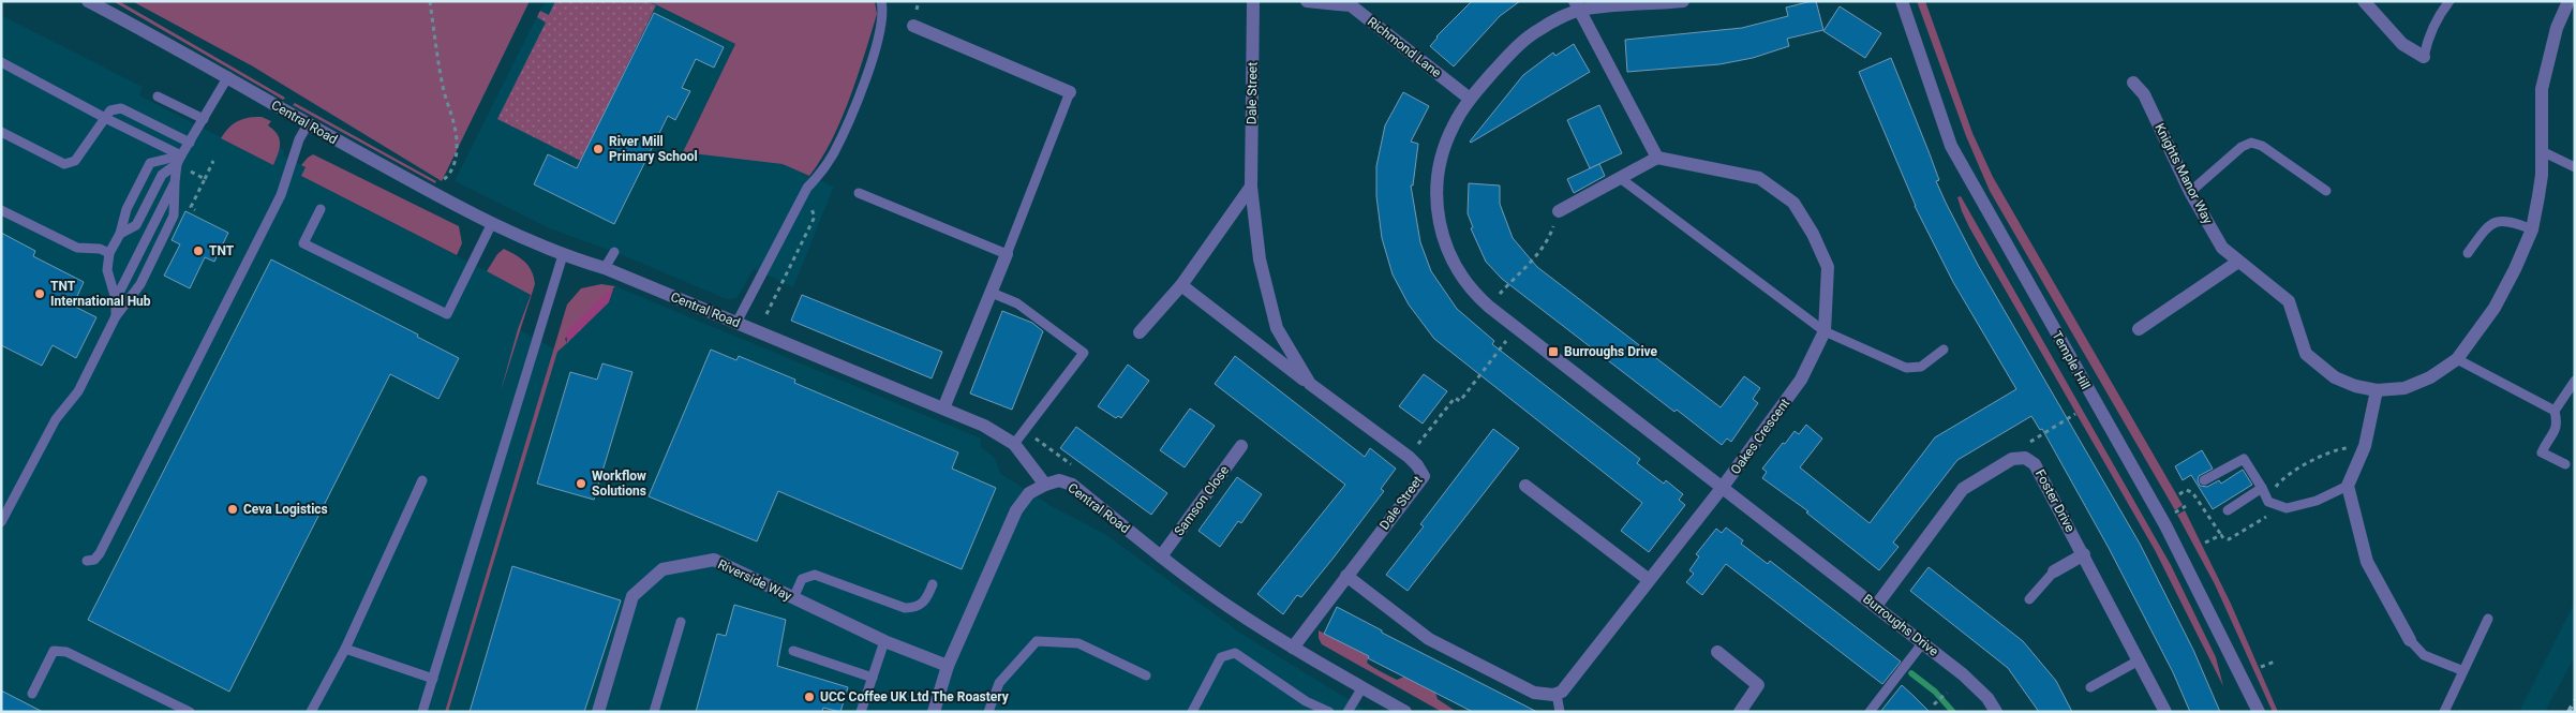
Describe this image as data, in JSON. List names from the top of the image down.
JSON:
{
  "streets": {
    "street": [
      "Richmond Lane",
      "Dale Street",
      "Central Road",
      "Knights Manor Way",
      "Temple Hill",
      "Oakes Crescent",
      "Samson Close",
      "Foster Drive",
      "Riverside Way",
      "Burroughs Drive"
    ]
  },
  "crossings": [
    ["Richmond Lane", "Burroughs Drive"],
    ["Dale Street", "Central Road"],
    ["Central Road", "Samson Close"],
    ["Oakes Crescent", "Burroughs Drive"],
    ["Foster Drive", "Burroughs Drive"]
  ],
  "places": {
    "other": [
      "River Mill Primary School",
      "TNT",
      "TNT International Hub",
      "Workflow Solutions",
      "Ceva Logistics",
      "UCC Coffee UK Ltd The Roastery"
    ],
    "transit": ["Burroughs Drive"]
  }
}
